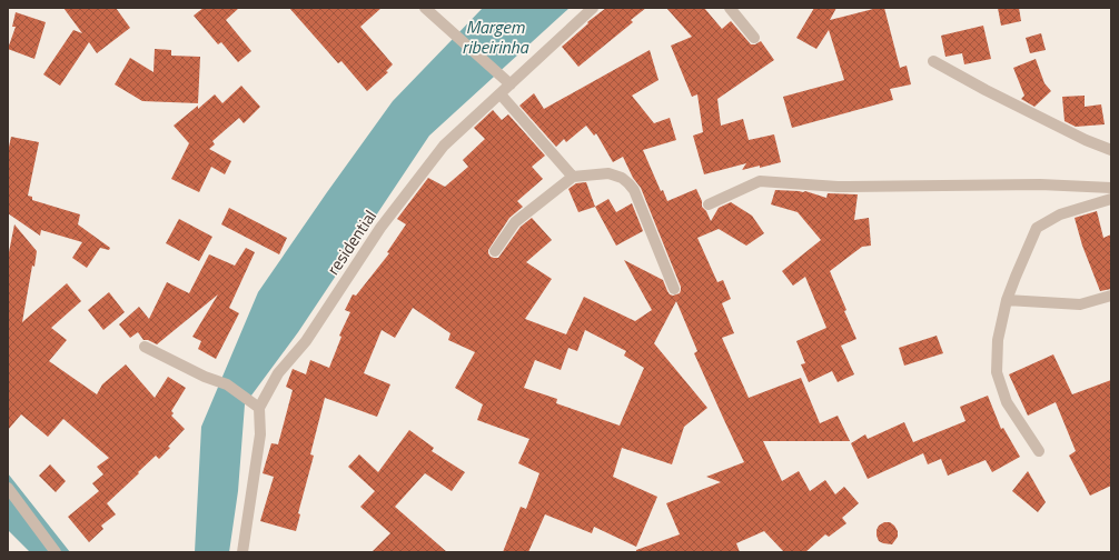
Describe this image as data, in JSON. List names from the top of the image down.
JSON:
{
  "streets": {
    "street": ["residential"]
  },
  "water": ["Margem ribeirinha"]
}
